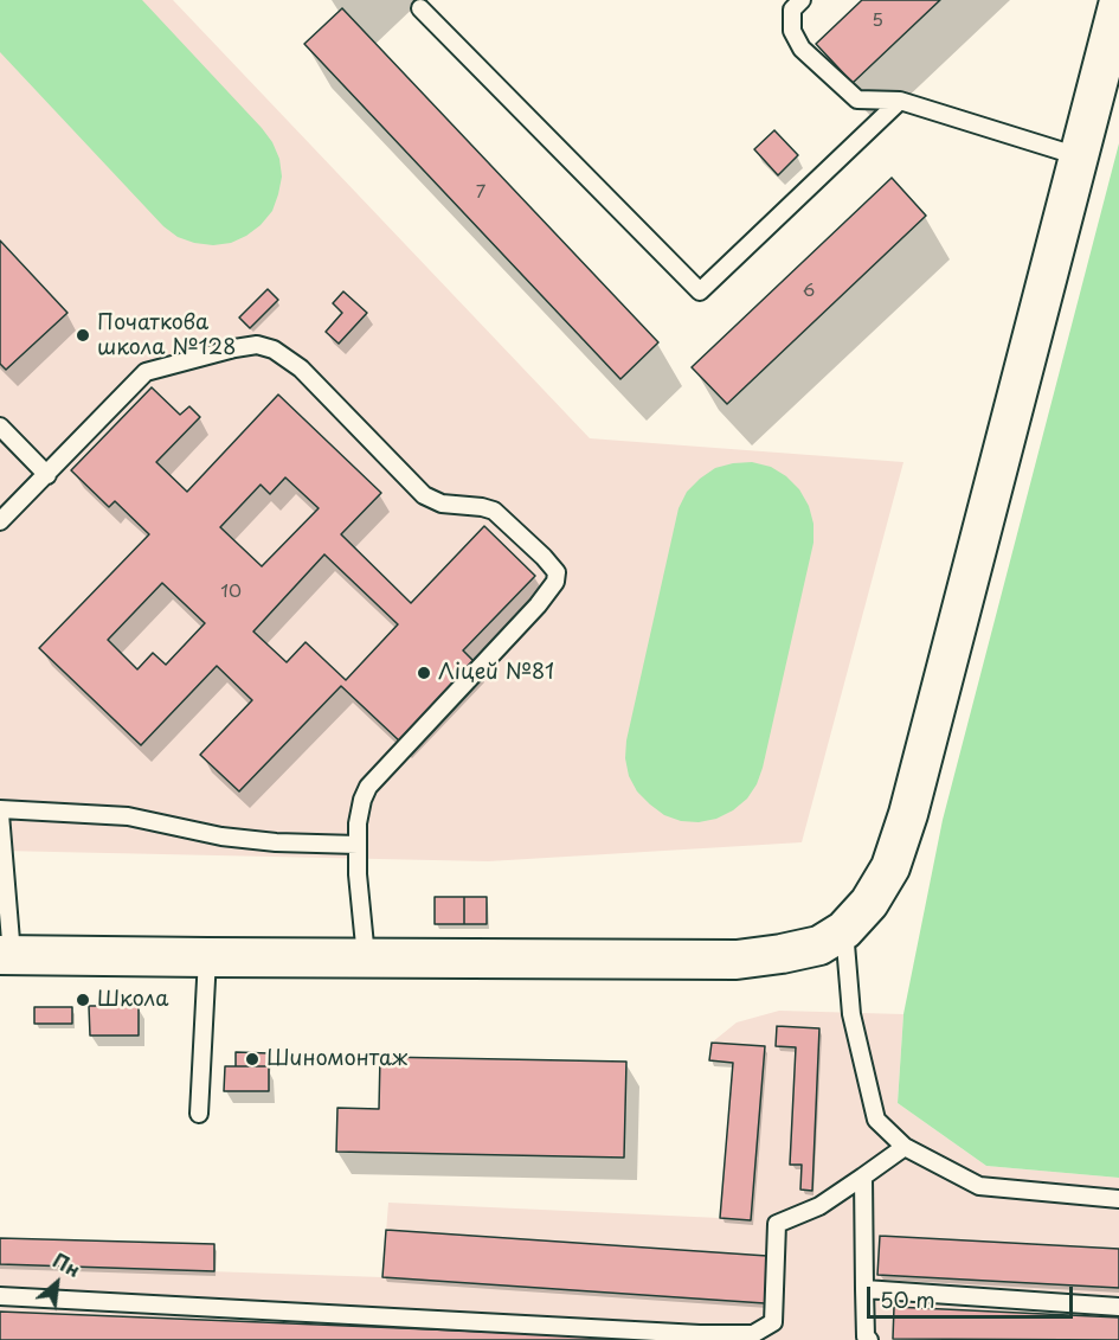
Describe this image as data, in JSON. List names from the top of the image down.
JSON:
{
  "places": [
    "Початкова школа №128",
    "Ліцей №81",
    "Школа",
    "Шиномонтаж"
  ],
  "house_numbers": [
    "5",
    "7",
    "6",
    "10"
  ],
  "scale_bar": "50 m",
  "north": "top right"
}
